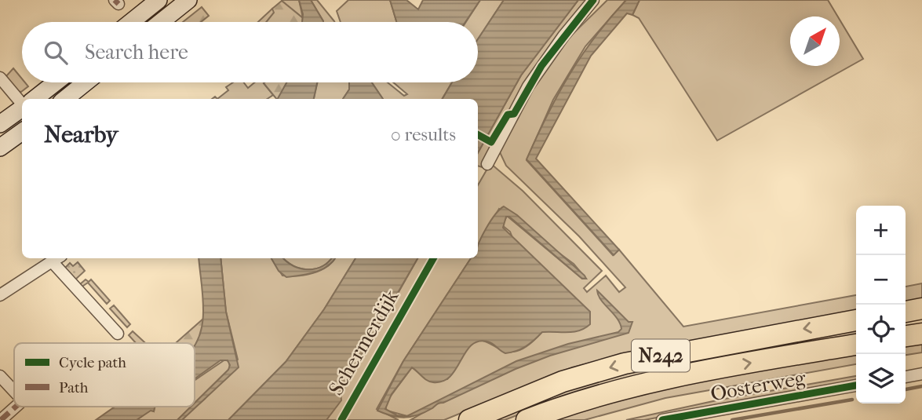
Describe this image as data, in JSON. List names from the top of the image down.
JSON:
{
  "streets": {
    "highway": ["N242"],
    "street": ["Oosterweg"],
    "cycle path": ["Schermerdijk"]
  },
  "legend": ["Cycle path", "Path"],
  "north": "top right",
  "page": {
    "search": "Search here",
    "heading": ["Nearby", "0 results"],
    "map_buttons": ["+", "−"]
  }
}
